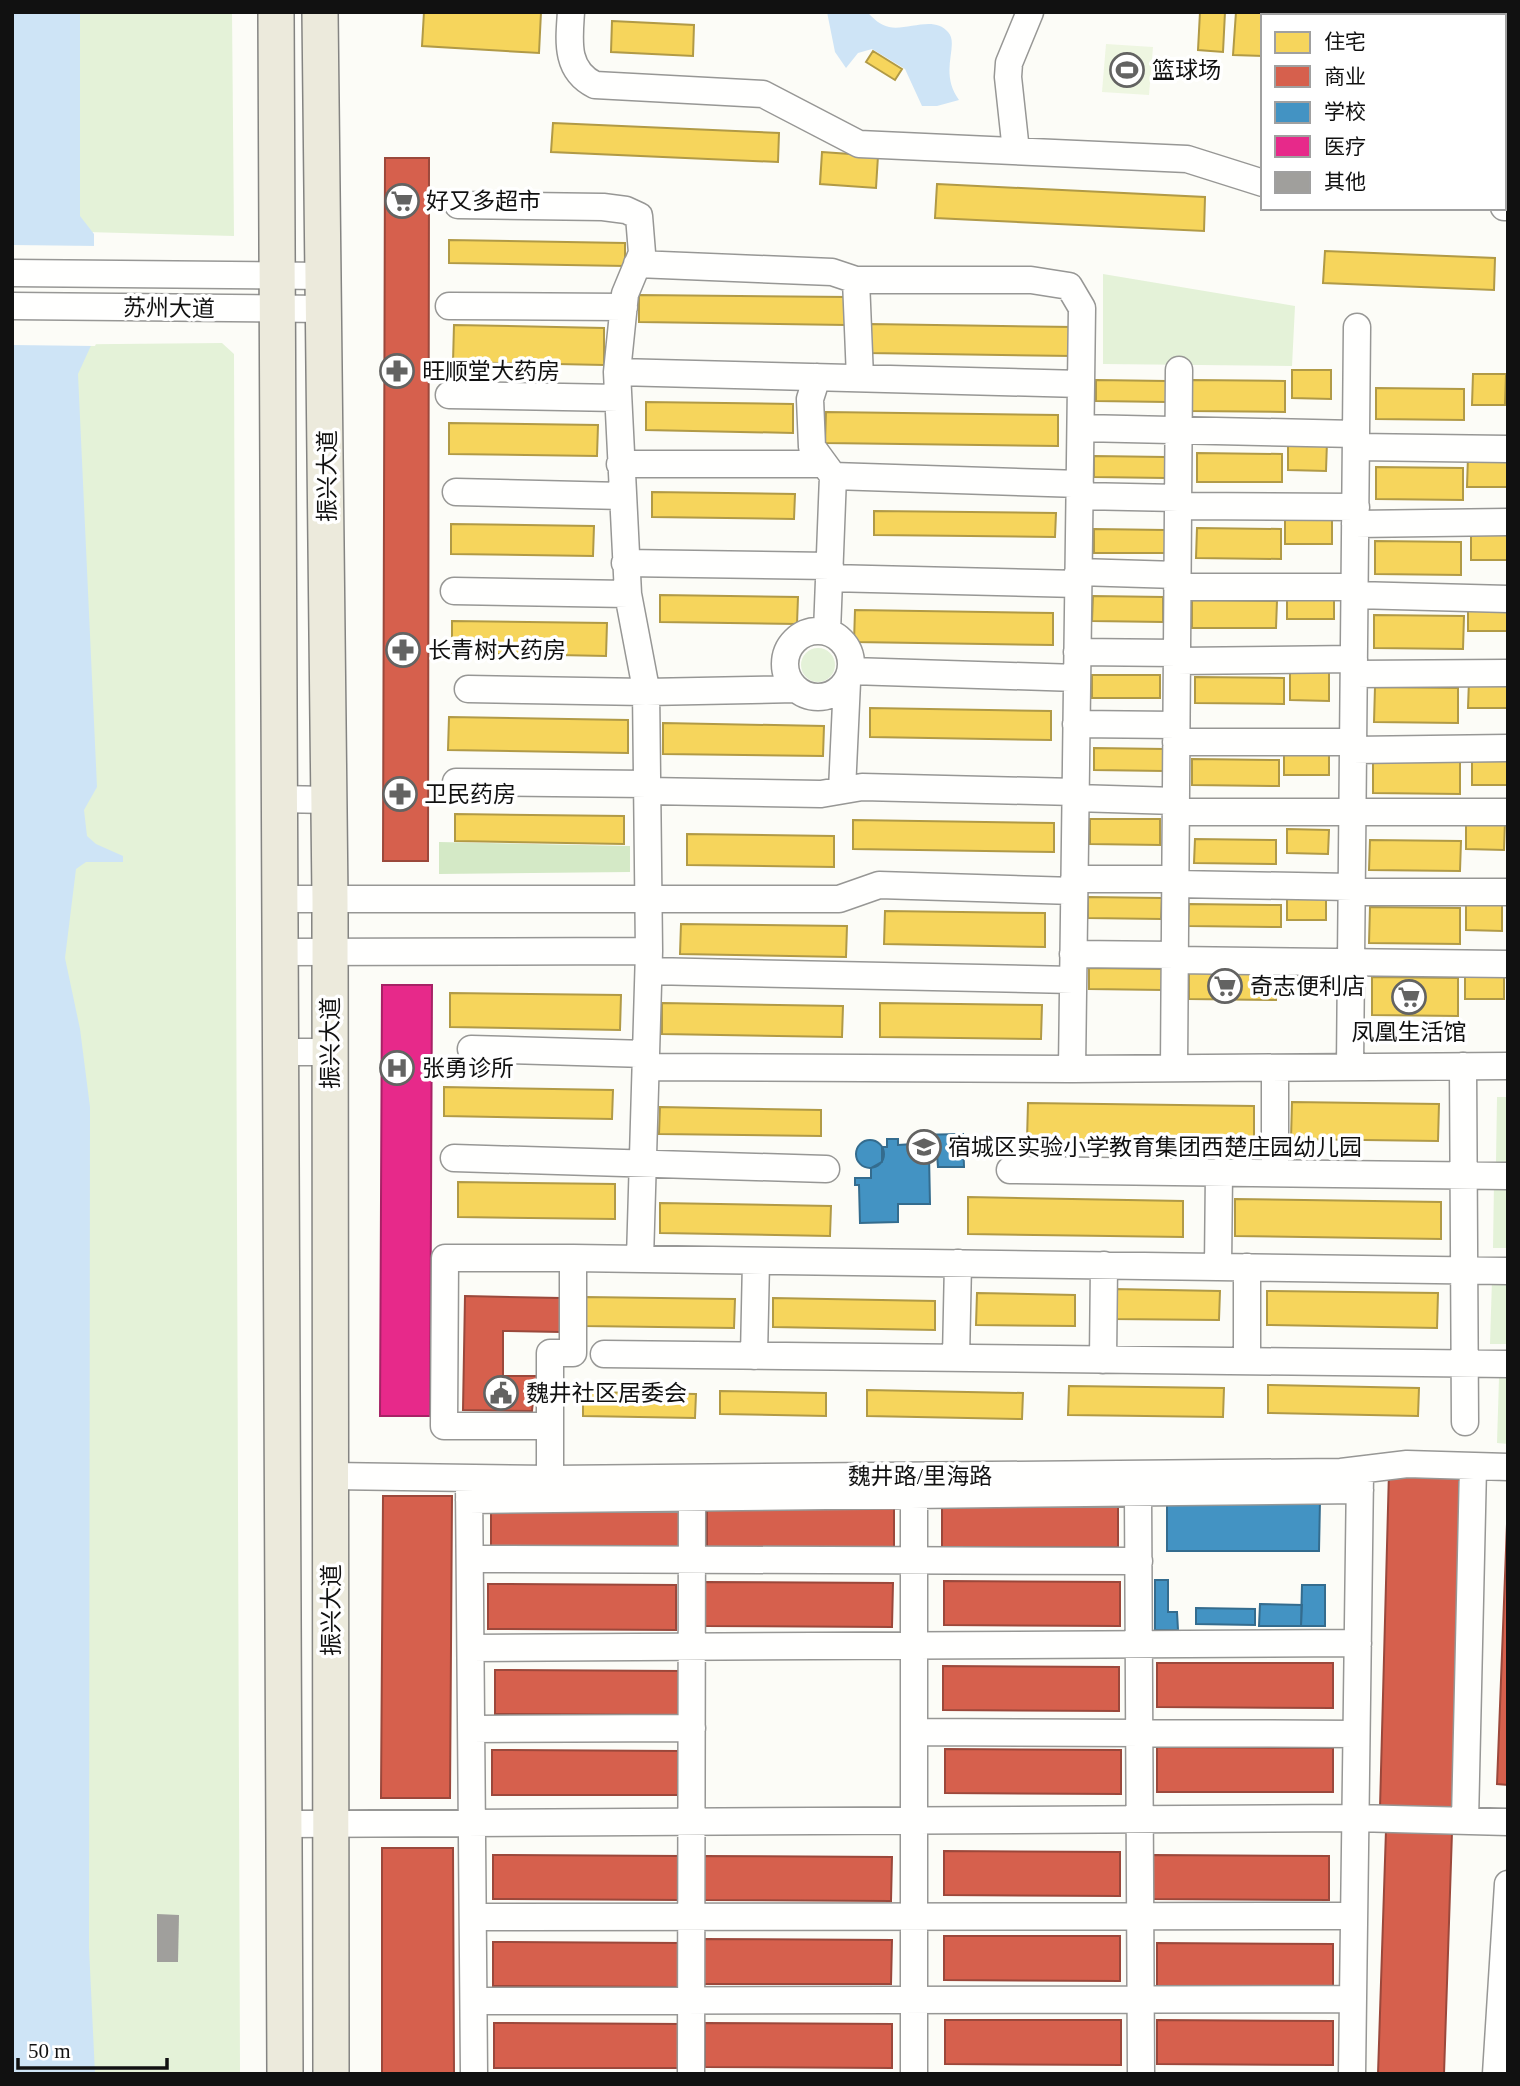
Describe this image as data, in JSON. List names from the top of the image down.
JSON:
{
  "streets": {
    "main road": ["振兴大道"],
    "street": ["苏州大道", "魏井路/里海路"]
  },
  "crossings": [
    ["苏州大道", "振兴大道"],
    ["振兴大道", "魏井路/里海路"]
  ],
  "places": {
    "sports": ["篮球场"],
    "supermarket": ["好又多超市", "奇志便利店", "凤凰生活馆"],
    "pharmacy": ["旺顺堂大药房", "长青树大药房", "卫民药房"],
    "hospital": ["张勇诊所"],
    "school or university": ["宿城区实验小学教育集团西楚庄园幼儿园"],
    "public building": ["魏井社区居委会"]
  },
  "legend": [
    "住宅",
    "商业",
    "学校",
    "医疗",
    "其他"
  ],
  "scale_bar": "50 m"
}
